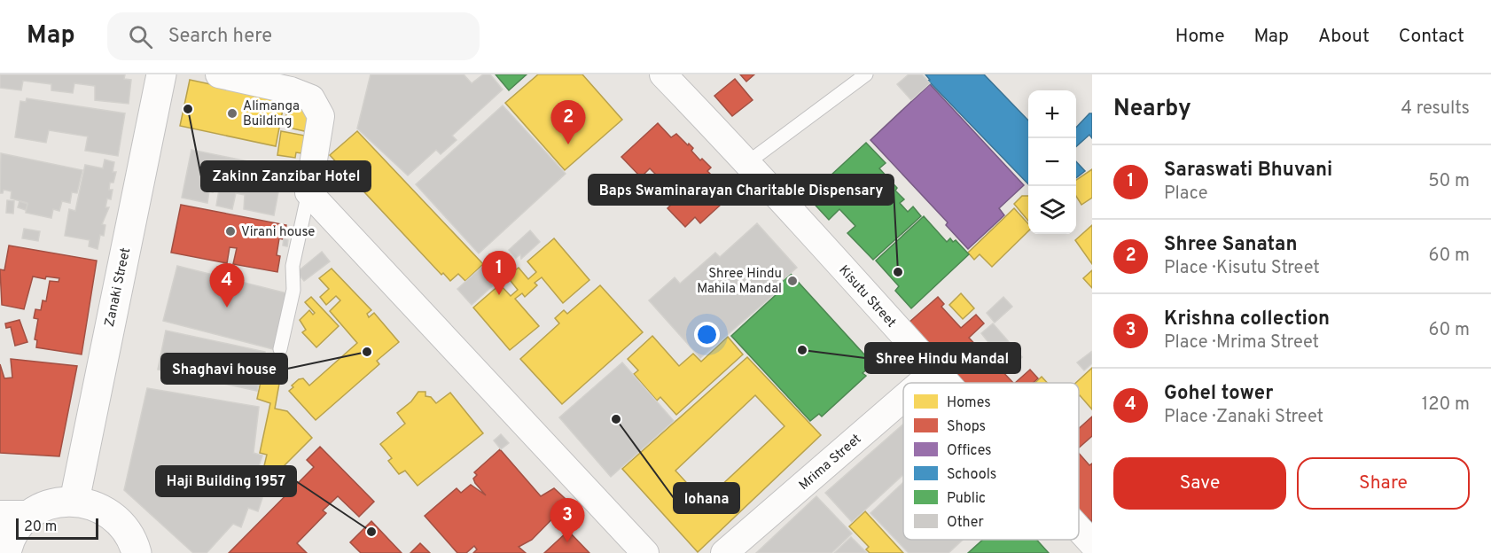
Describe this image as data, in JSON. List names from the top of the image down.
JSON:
{
  "streets": {
    "street": ["Zanaki Street", "Kisutu Street", "Mrima Street"]
  },
  "crossings": [
    ["Kisutu Street", "Mrima Street"]
  ],
  "places": [
    "Zakinn Zanzibar Hotel",
    "Alimanga Building",
    "Virani house",
    "Baps Swaminarayan Charitable Dispensary",
    "Shree Hindu Mahila Mandal",
    "Shree Hindu Mandal",
    "Shaghavi house",
    "lohana",
    "Haji Building 1957"
  ],
  "legend": [
    "Homes",
    "Shops",
    "Offices",
    "Schools",
    "Public",
    "Other"
  ],
  "scale_bar": "20 m",
  "page": {
    "header": "Map",
    "search": "Search here",
    "nav": [
      "Home",
      "Map",
      "About",
      "Contact"
    ],
    "heading": ["Nearby", "4 results"],
    "map_buttons": ["+", "−"],
    "pins": [
      "2",
      "1",
      "4",
      "3"
    ],
    "list": [
      {
        "mark": "1",
        "name": "Saraswati Bhuvani",
        "note": "Place",
        "value": "50 m"
      },
      {
        "mark": "2",
        "name": "Shree Sanatan",
        "note": "Place · Kisutu Street",
        "value": "60 m"
      },
      {
        "mark": "3",
        "name": "Krishna collection",
        "note": "Place · Mrima Street",
        "value": "60 m"
      },
      {
        "mark": "4",
        "name": "Gohel tower",
        "note": "Place · Zanaki Street",
        "value": "120 m"
      }
    ],
    "buttons": ["Save", "Share"],
    "scale": "20 m"
  }
}
